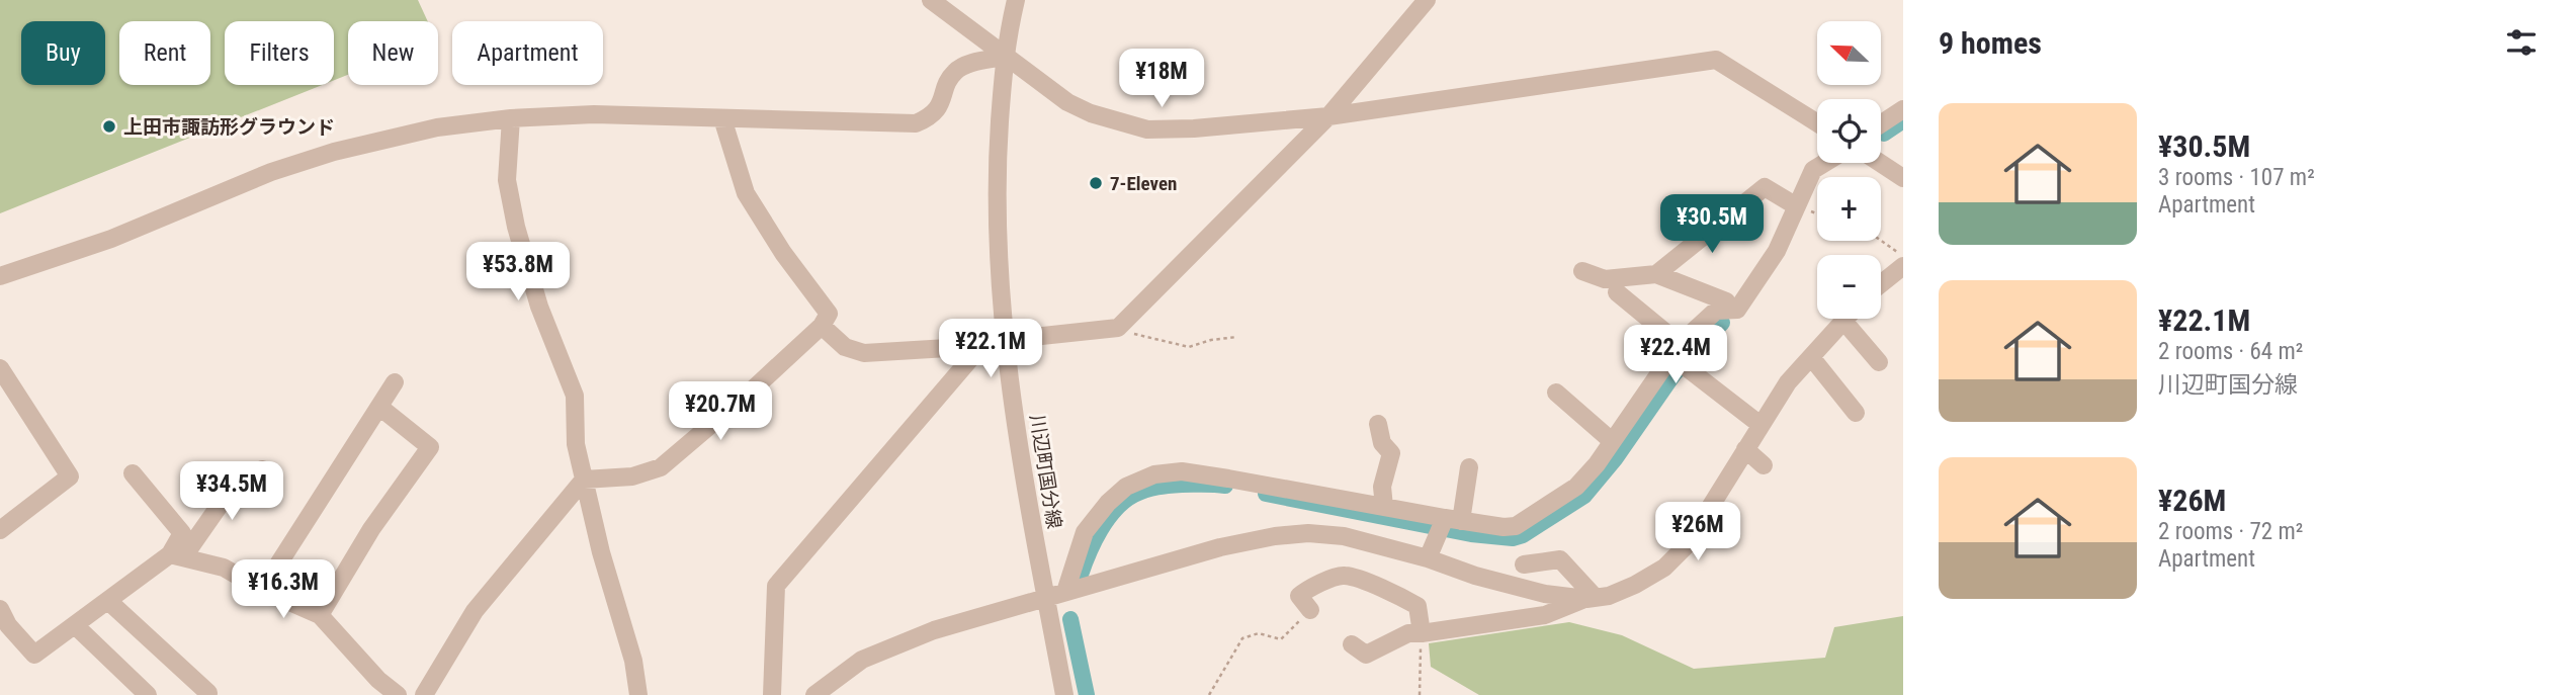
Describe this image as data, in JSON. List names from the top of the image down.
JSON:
{
  "streets": {
    "street": ["川辺町国分線"]
  },
  "places": ["上田市諏訪形グラウンド", "7-Eleven"],
  "north": "top left",
  "page": {
    "heading": "9 homes",
    "map_buttons": ["+", "−"],
    "chip": [
      "Buy",
      "Rent",
      "Filters",
      "New",
      "Apartment"
    ],
    "price": [
      "¥18M",
      "¥30.5M",
      "¥53.8M",
      "¥22.1M",
      "¥22.4M",
      "¥20.7M",
      "¥34.5M",
      "¥26M",
      "¥16.3M"
    ],
    "list": [
      {
        "name": "¥30.5M",
        "note": "3 rooms · 107 m² · Apartment"
      },
      {
        "name": "¥22.1M",
        "note": "2 rooms · 64 m² · 川辺町国分線"
      },
      {
        "name": "¥26M",
        "note": "2 rooms · 72 m² · Apartment"
      }
    ]
  }
}
